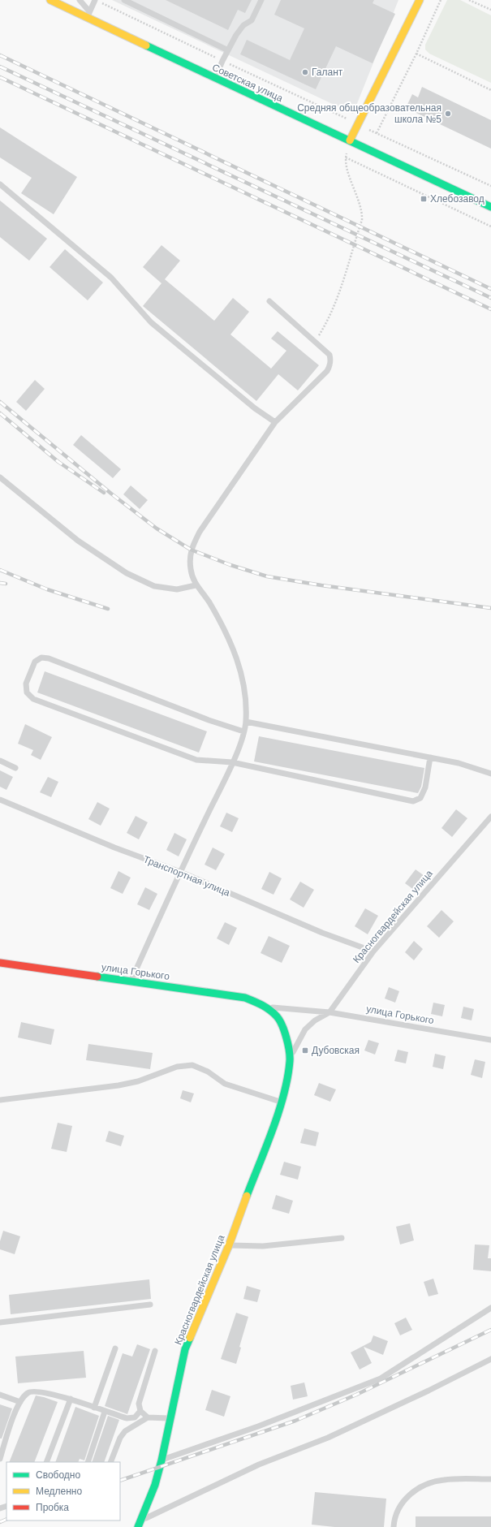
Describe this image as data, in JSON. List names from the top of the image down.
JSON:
{
  "streets": {
    "main road": ["Советская улица", "Красногвардейская улица", "улица Горького"],
    "lane": ["Транспортная улица"]
  },
  "crossings": [
    ["Транспортная улица", "Красногвардейская улица"],
    ["Красногвардейская улица", "улица Горького"]
  ],
  "places": {
    "other": ["Галант", "Средняя общеобразовательная школа №5"],
    "transit": ["Хлебозавод", "Дубовская"]
  },
  "legend": ["Свободно", "Медленно", "Пробка"]
}
